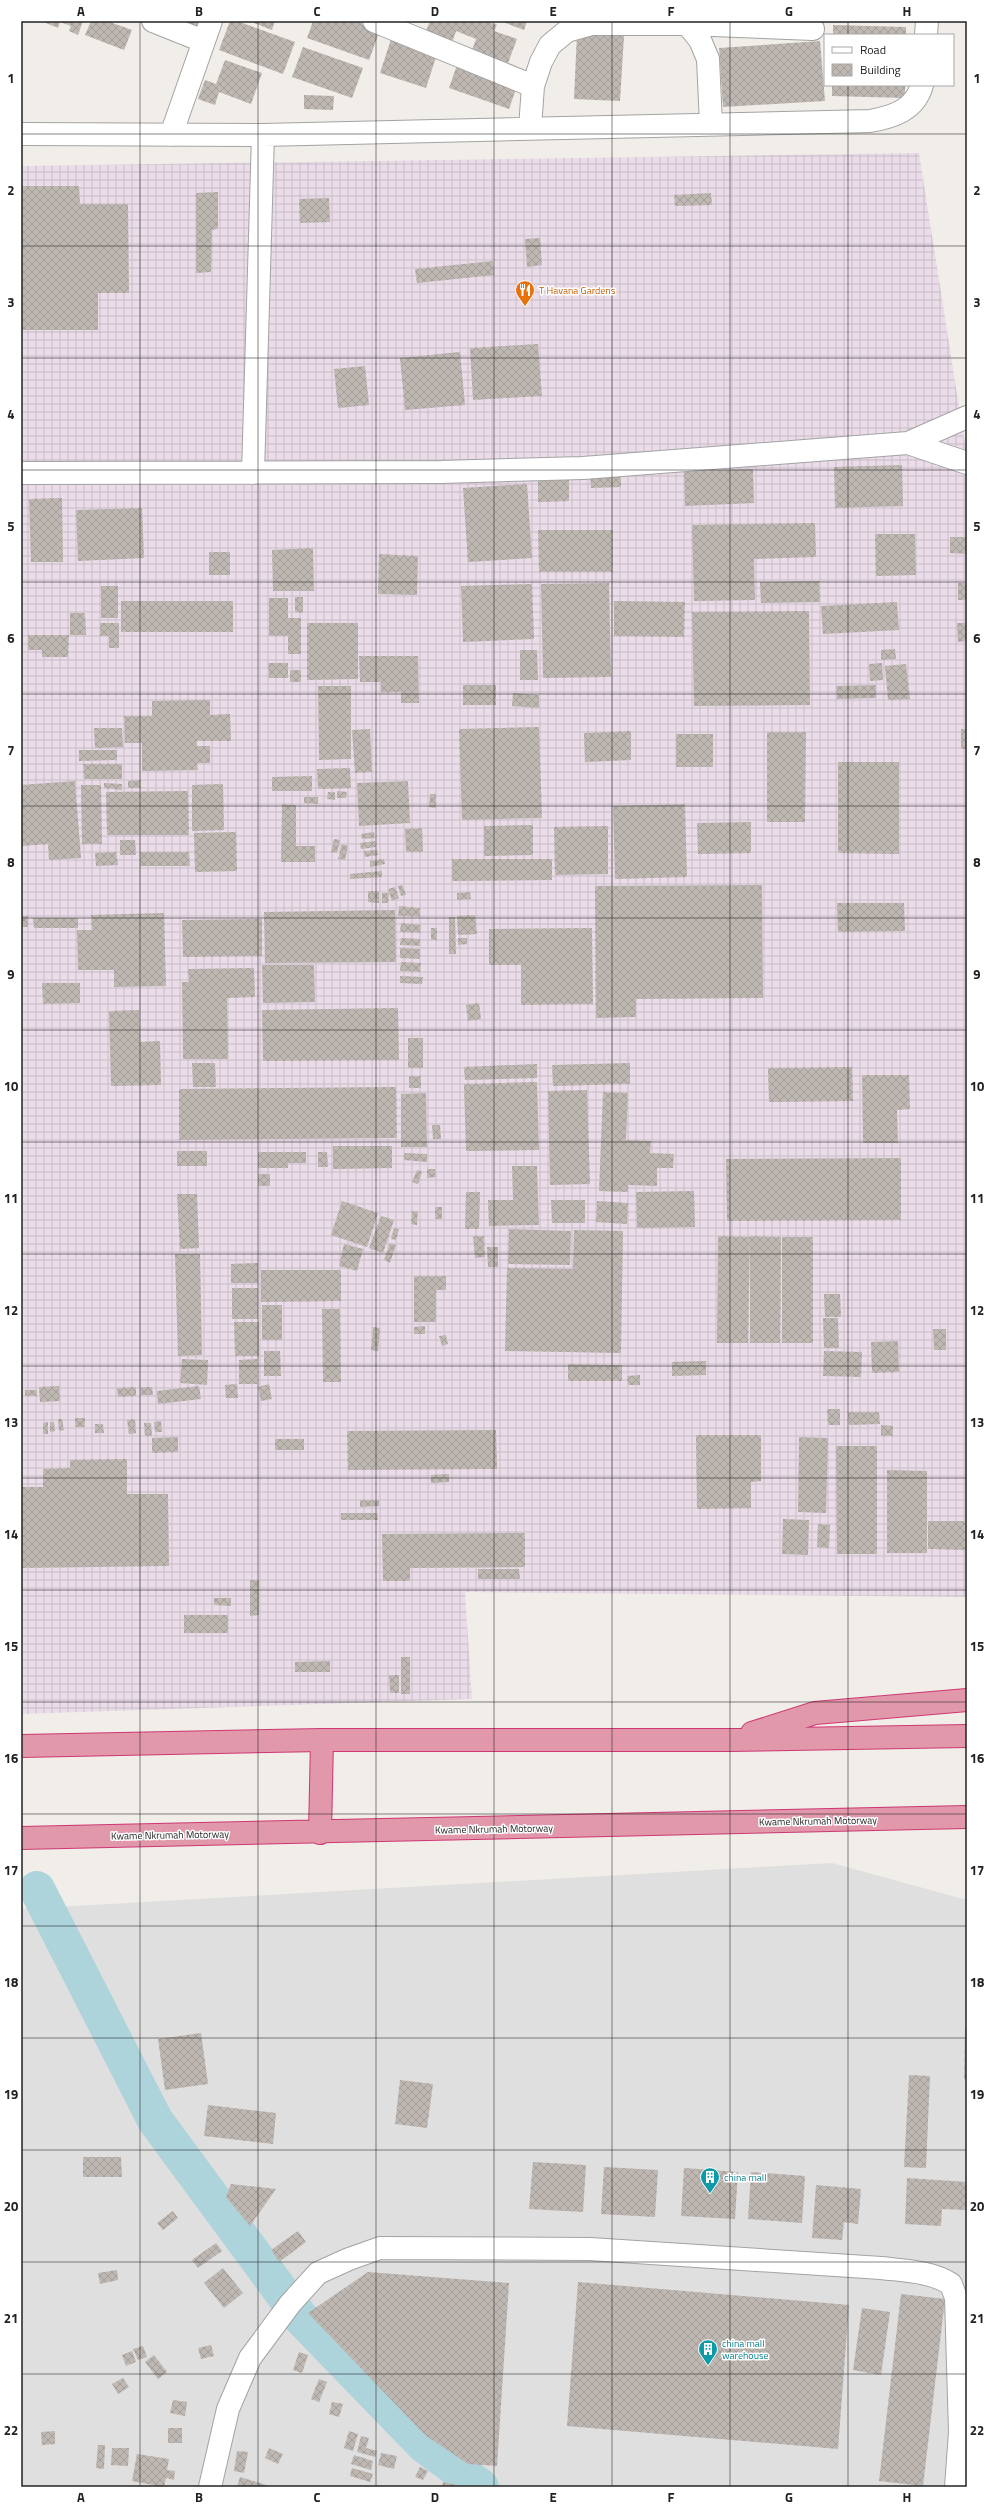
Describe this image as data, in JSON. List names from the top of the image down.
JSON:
{
  "streets": {
    "highway": ["Kwame Nkrumah Motorway"]
  },
  "places": {
    "restaurant": ["T Havana Gardens"],
    "building": ["china mall", "china mall warehouse"]
  },
  "legend": ["Road", "Building"],
  "grid": {
    "columns": [
      "A",
      "B",
      "C",
      "D",
      "E",
      "F",
      "G",
      "H"
    ],
    "rows": [
      "1",
      "2",
      "3",
      "4",
      "5",
      "6",
      "7",
      "8",
      "9",
      "10",
      "11",
      "12",
      "13",
      "14",
      "15",
      "16",
      "17",
      "18",
      "19",
      "20",
      "21",
      "22"
    ]
  }
}
